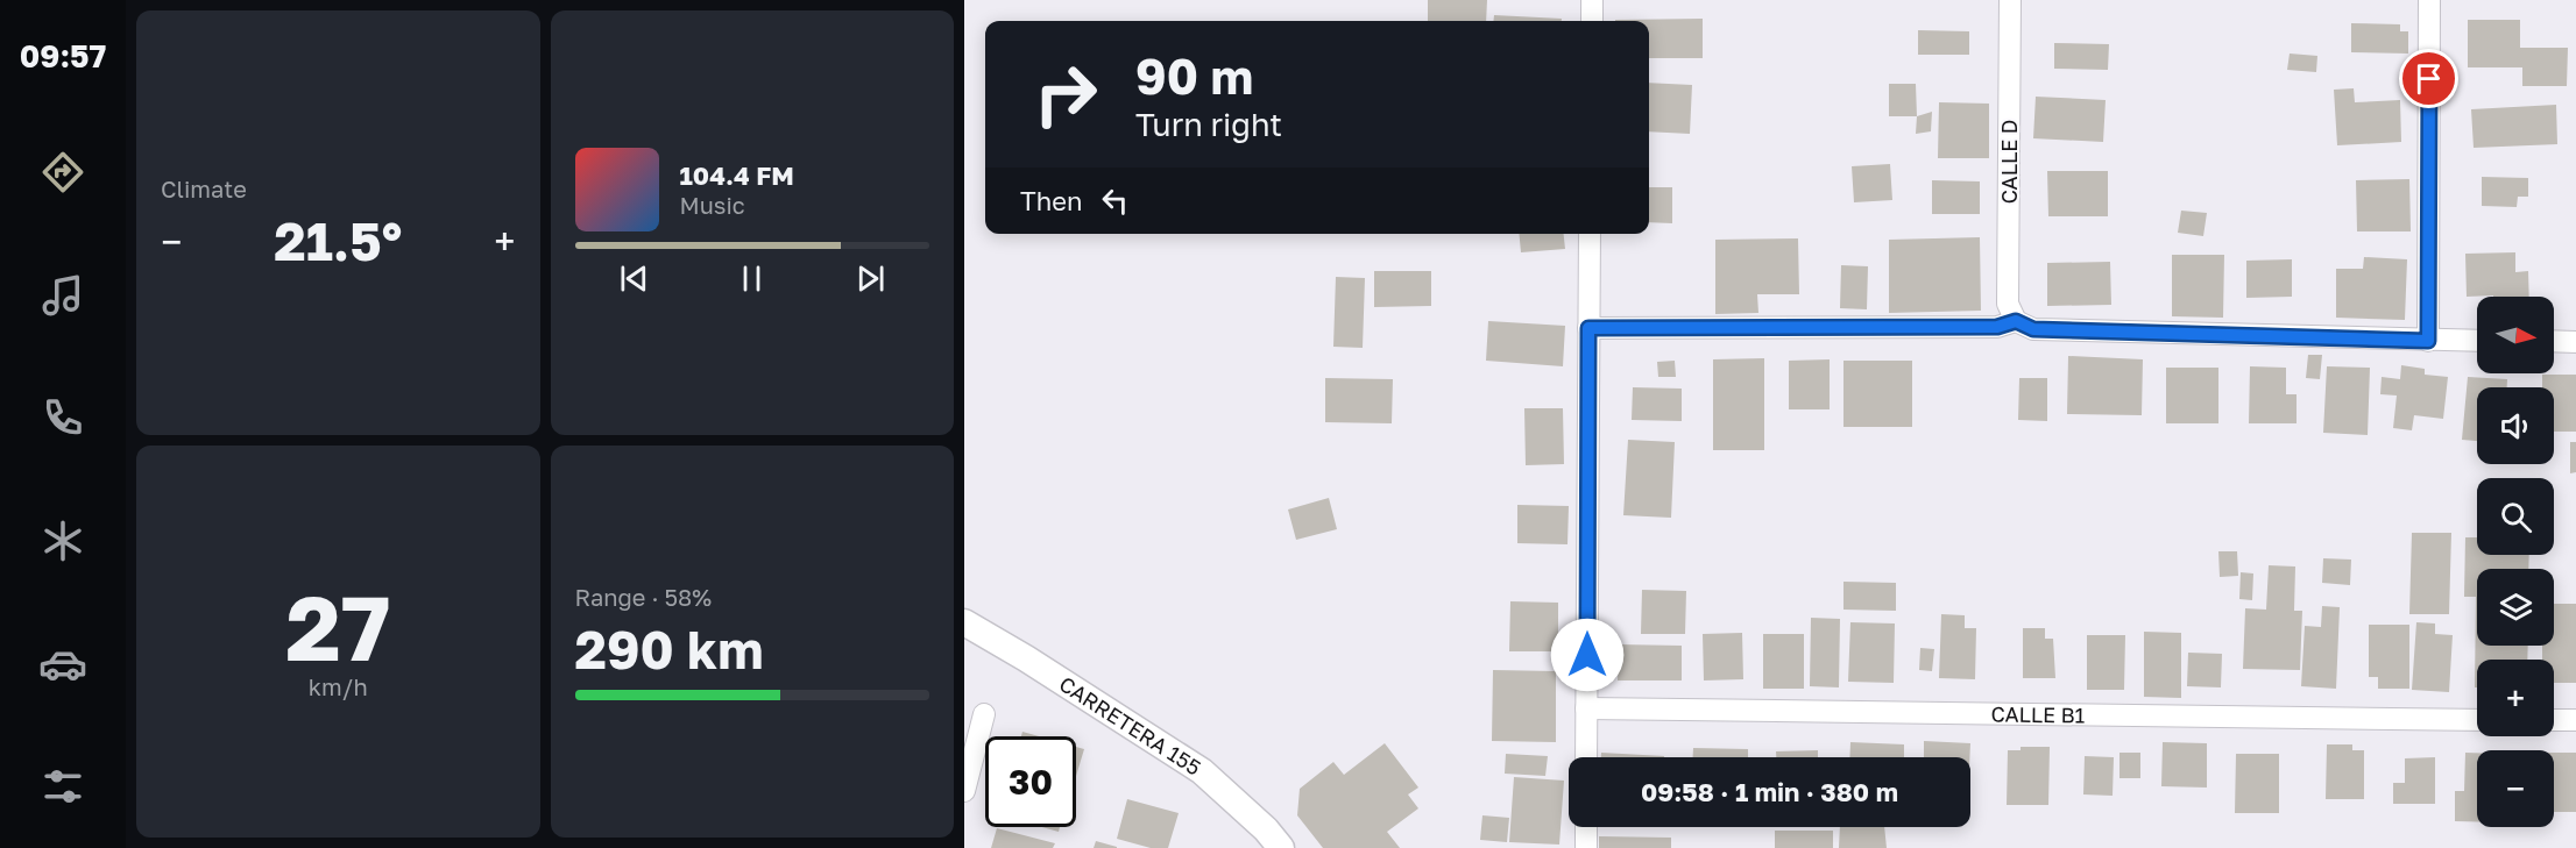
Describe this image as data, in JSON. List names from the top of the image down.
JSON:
{
  "streets": {
    "street": ["CALLE D", "CALLE B1", "CARRETERA 155"]
  },
  "north": "right",
  "page": {
    "tabs": "09:57",
    "tile": [
      "Climate",
      ["27", "km/h"],
      ["Range · 58%", "290 km"]
    ],
    "turn": ["90 m", "Turn right"],
    "song": ["104.4 FM", "Music"],
    "then": "Then",
    "heat": ["−", "21.5°", "+"],
    "map_buttons": ["+", "−"],
    "limit": "30",
    "trip": "09:58 · 1 min · 380 m"
  }
}
